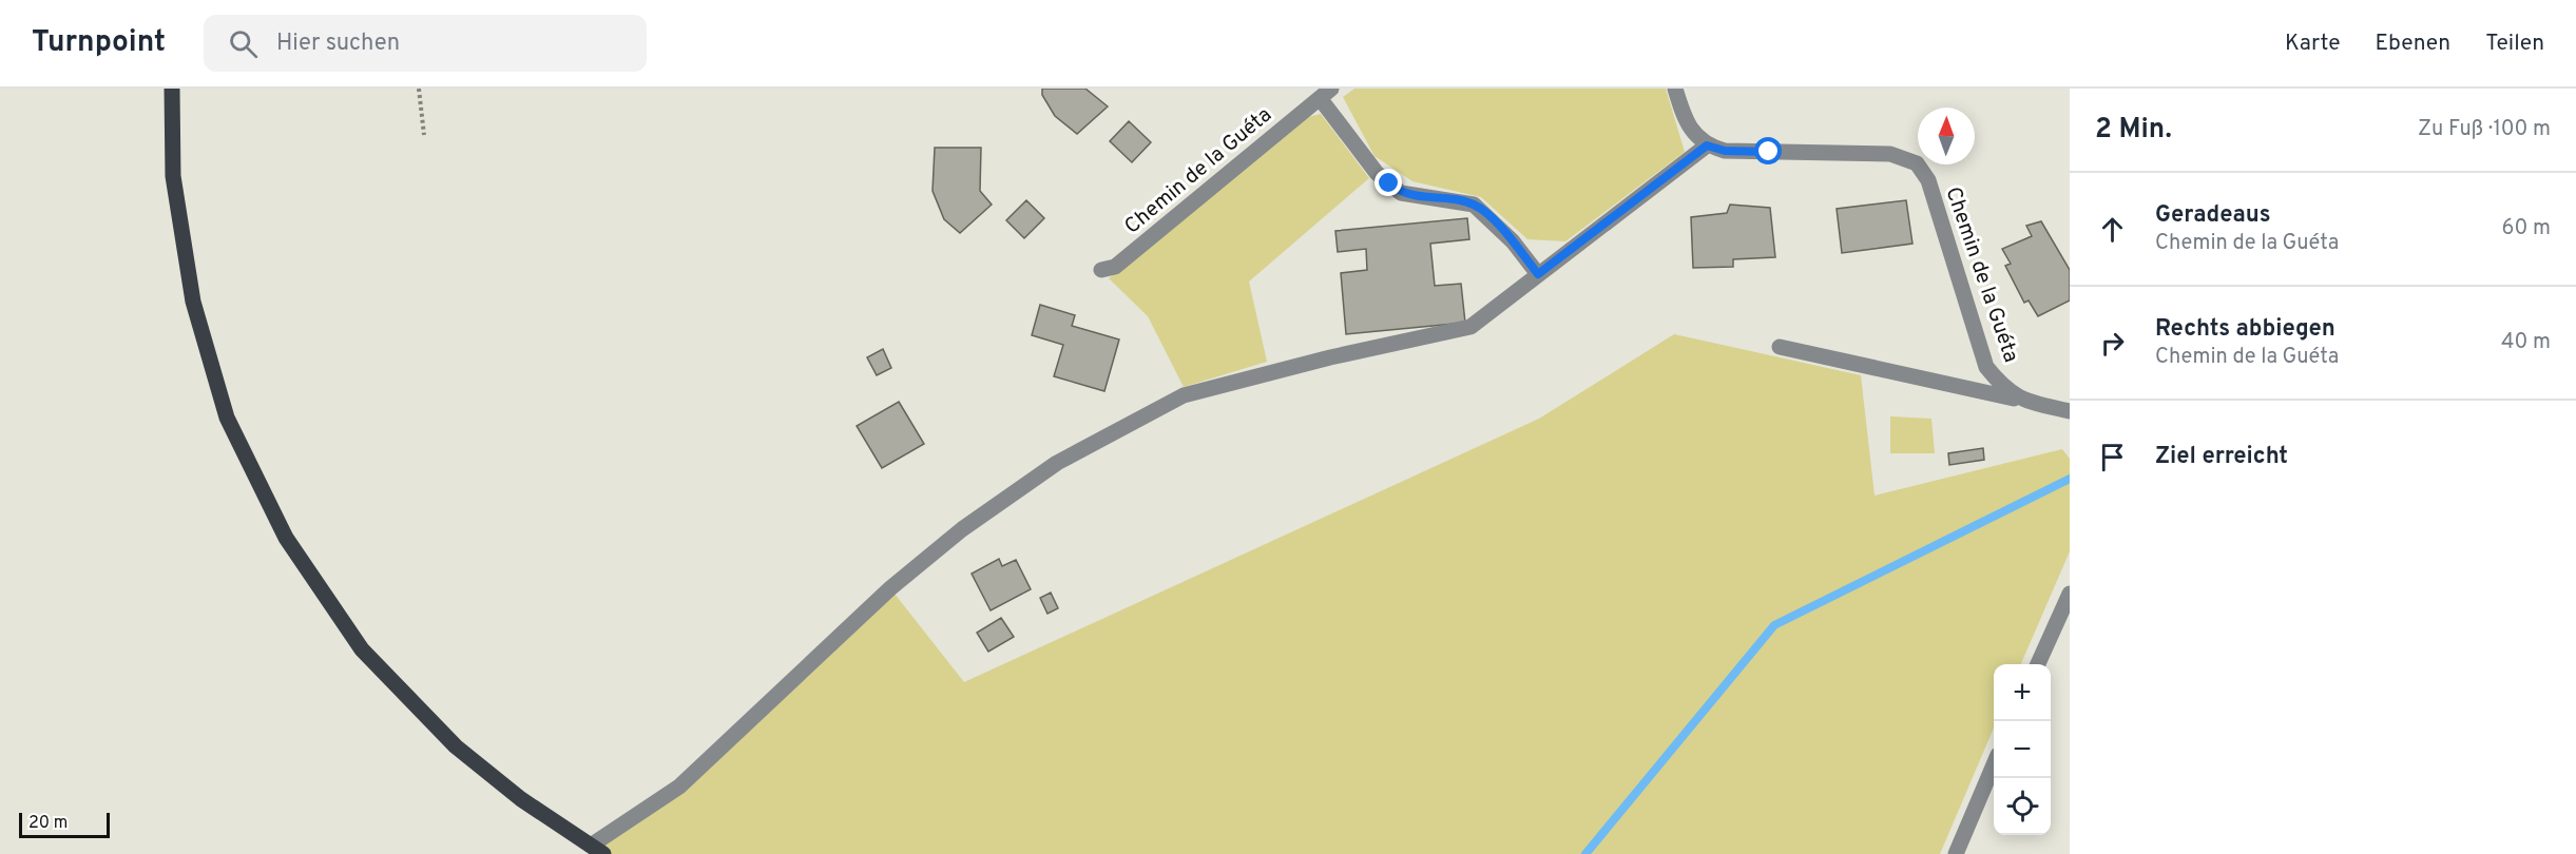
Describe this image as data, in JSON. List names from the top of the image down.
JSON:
{
  "streets": {
    "street": ["Chemin de la Guéta"]
  },
  "scale_bar": "20 m",
  "north": "top",
  "page": {
    "header": "Turnpoint",
    "search": "Hier suchen",
    "nav": ["Karte", "Ebenen", "Teilen"],
    "heading": ["2 Min.", "Zu Fuß · 100 m"],
    "list": [
      ["Geradeaus", "Chemin de la Guéta", "60 m"],
      ["Rechts abbiegen", "Chemin de la Guéta", "40 m"],
      "Ziel erreicht"
    ],
    "map_buttons": ["+", "−"],
    "scale": "20 m"
  }
}
